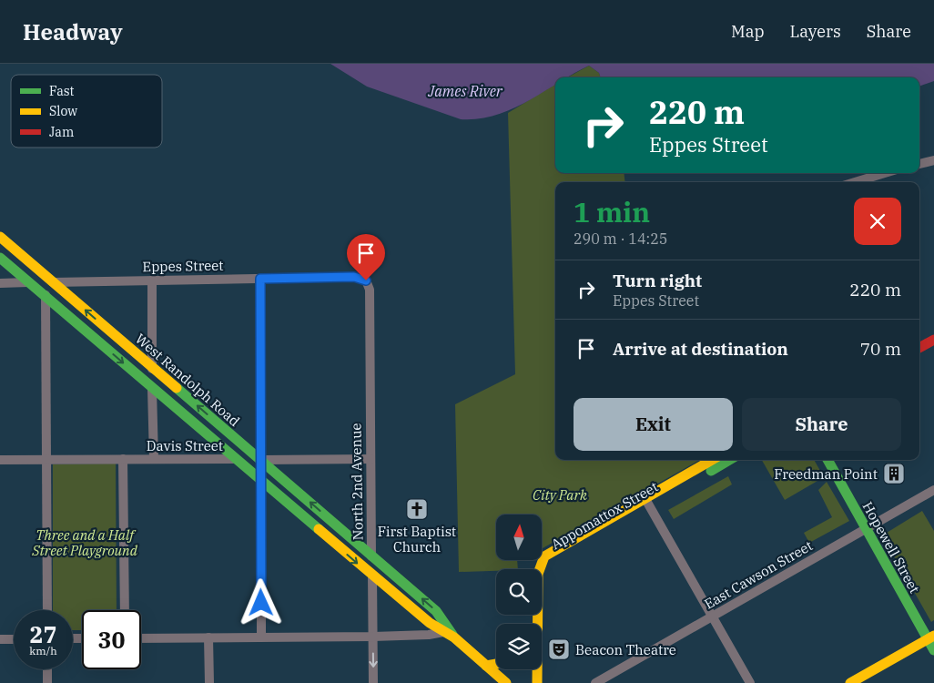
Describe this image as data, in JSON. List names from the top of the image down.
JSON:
{
  "streets": {
    "main road": ["West Randolph Road", "Appomattox Street", "Hopewell Street"],
    "street": [
      "Eppes Street",
      "Davis Street",
      "North 2nd Avenue",
      "East Cawson Street"
    ]
  },
  "crossings": [
    ["Eppes Street", "West Randolph Road"],
    ["Eppes Street", "North 2nd Avenue"],
    ["West Randolph Road", "Davis Street"],
    ["West Randolph Road", "North 2nd Avenue"],
    ["Davis Street", "North 2nd Avenue"],
    ["Hopewell Street", "East Cawson Street"]
  ],
  "water": ["James River"],
  "parks": ["City Park", "Three and a Half Street Playground"],
  "places": {
    "building": ["Freedman Point"],
    "church": ["First Baptist Church"],
    "theatre": ["Beacon Theatre"]
  },
  "legend": ["Fast", "Slow", "Jam"],
  "north": "top",
  "page": {
    "header": "Headway",
    "nav": ["Map", "Layers", "Share"],
    "turn": ["220 m", "Eppes Street"],
    "heading": ["1 min", "290 m · 14:25"],
    "list": [
      {
        "name": "Turn right",
        "note": "Eppes Street",
        "value": "220 m"
      },
      {
        "name": "Arrive at destination",
        "value": "70 m"
      }
    ],
    "buttons": ["Exit", "Share"],
    "speed": "27 km/h",
    "limit": "30"
  }
}
